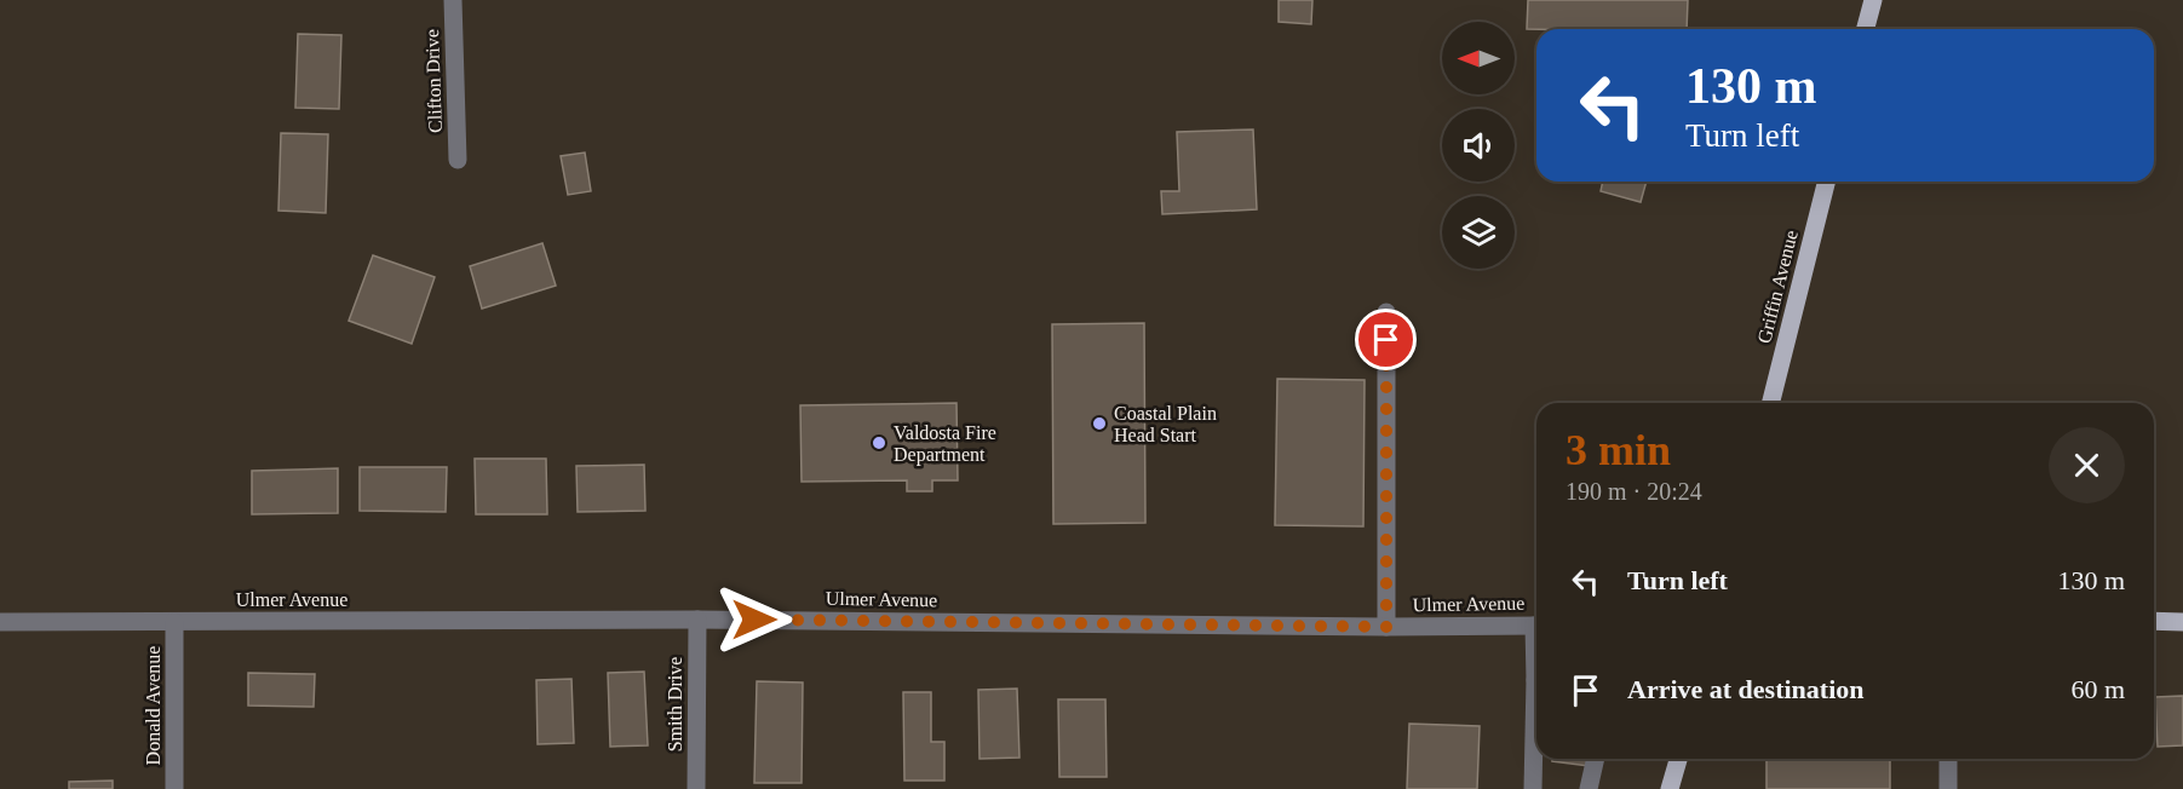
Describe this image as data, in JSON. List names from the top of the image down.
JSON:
{
  "streets": {
    "main road": ["Griffin Avenue"],
    "street": [
      "Clifton Drive",
      "Ulmer Avenue",
      "Smith Drive",
      "Donald Avenue"
    ]
  },
  "crossings": [
    ["Ulmer Avenue", "Smith Drive"],
    ["Ulmer Avenue", "Donald Avenue"]
  ],
  "places": ["Coastal Plain Head Start", "Valdosta Fire Department"],
  "north": "left",
  "page": {
    "turn": ["130 m", "Turn left"],
    "heading": ["3 min", "190 m · 20:24"],
    "list": [
      {
        "name": "Turn left",
        "value": "130 m"
      },
      {
        "name": "Arrive at destination",
        "value": "60 m"
      }
    ]
  }
}
